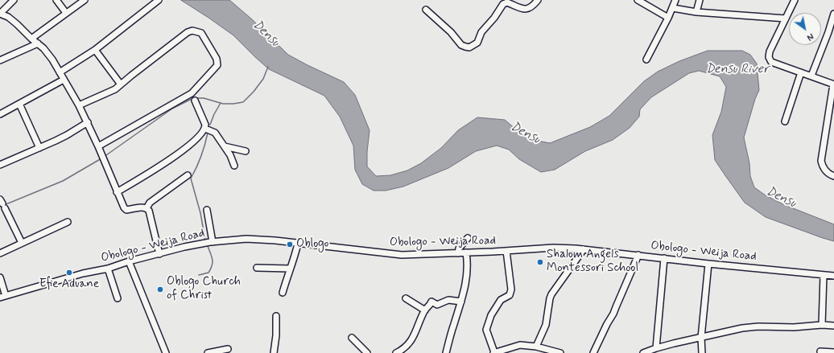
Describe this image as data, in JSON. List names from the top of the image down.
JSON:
{
  "streets": {
    "street": ["Obologo - Weija Road"]
  },
  "water": ["Densu", "Densu River"],
  "places": [
    "Oblogo",
    "Shalom Angels Montessori School",
    "Efie Aduane",
    "Oblogo Church of Christ"
  ],
  "north": "bottom right"
}
